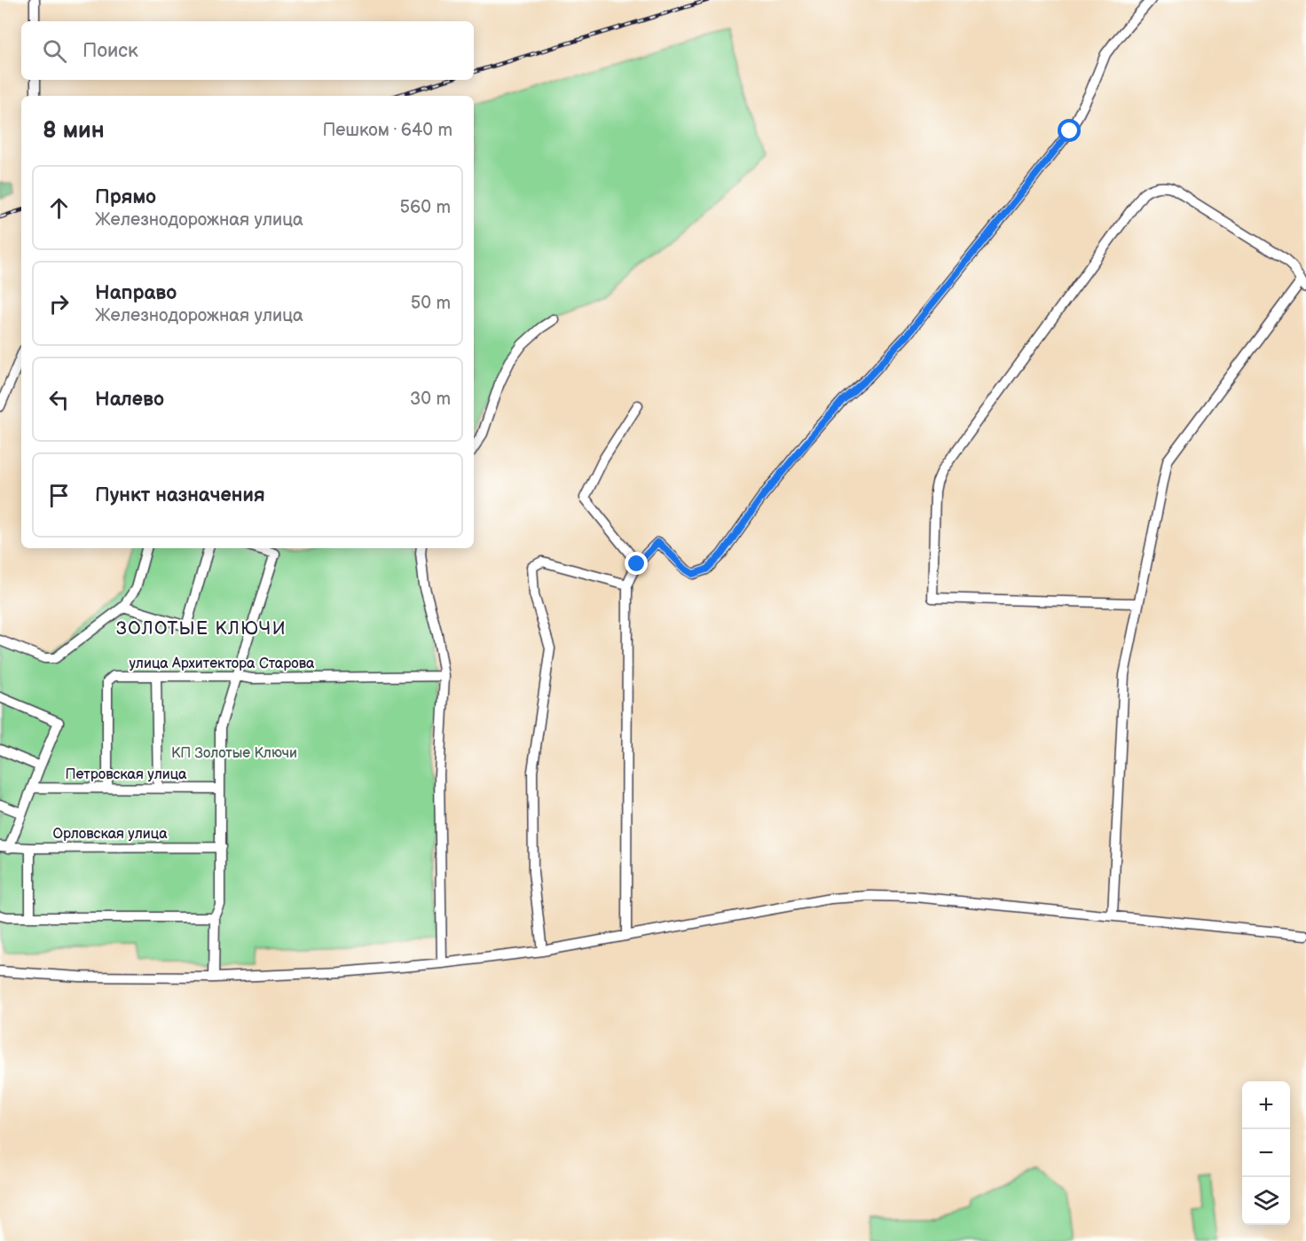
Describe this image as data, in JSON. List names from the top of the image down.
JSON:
{
  "streets": {
    "street": ["улица Архитектора Старова", "Петровская улица", "Орловская улица"]
  },
  "crossings": [
    ["улица Архитектора Старова", "Петровская улица"]
  ],
  "districts": ["ЗОЛОТЫЕ КЛЮЧИ"],
  "parks": ["КП Золотые Ключи"],
  "page": {
    "search": "Поиск",
    "heading": ["8 мин", "Пешком · 640 m"],
    "list": [
      ["Прямо", "Железнодорожная улица", "560 m"],
      ["Направо", "Железнодорожная улица", "50 m"],
      ["Налево", "30 m"],
      "Пункт назначения"
    ],
    "map_buttons": ["+", "−"]
  }
}
